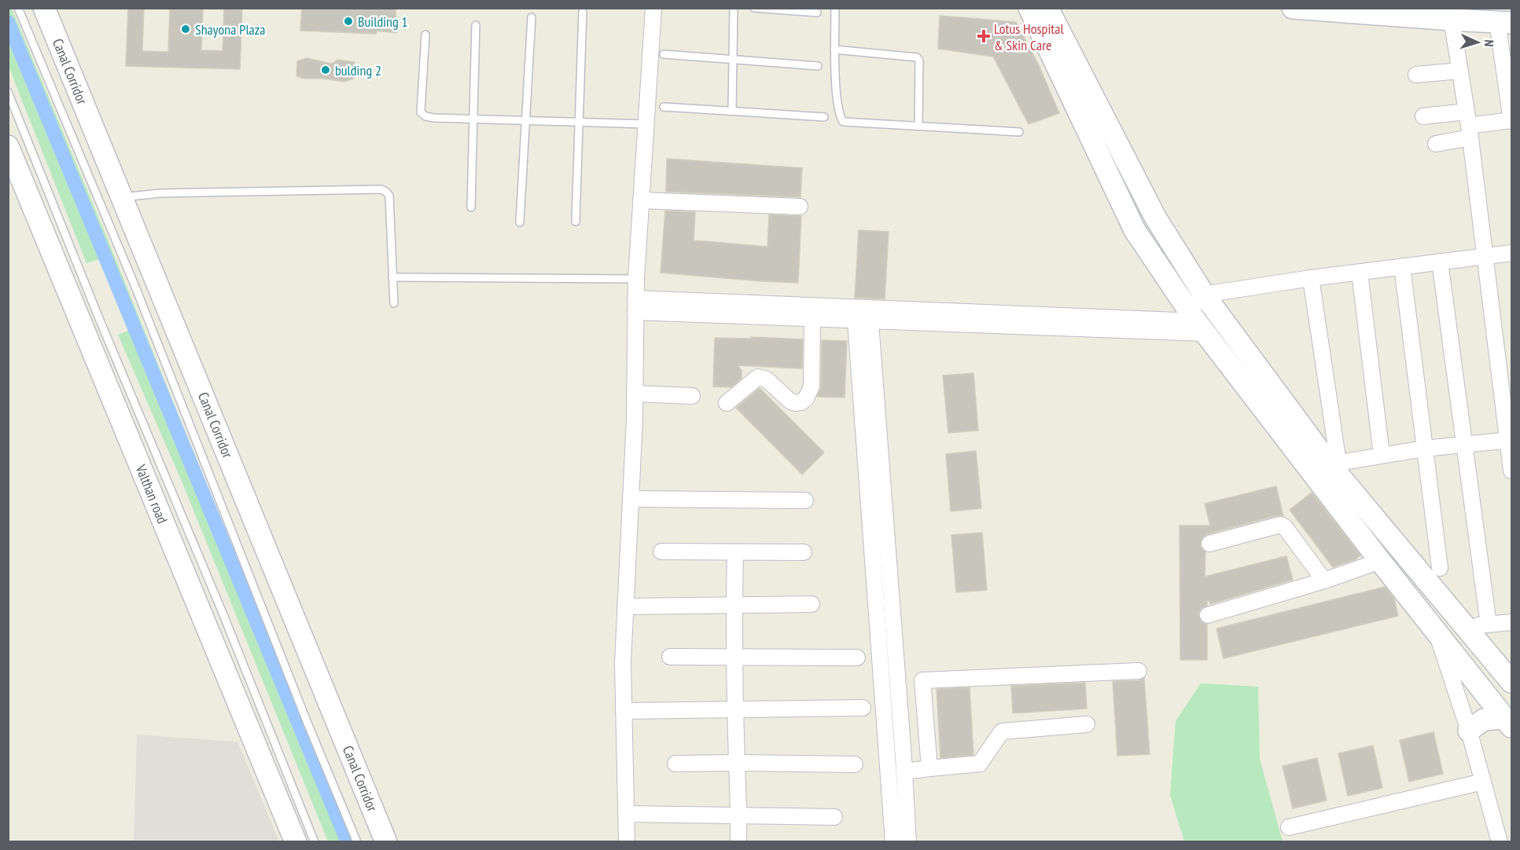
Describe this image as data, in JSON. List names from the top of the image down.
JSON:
{
  "streets": {
    "street": ["Canal Corridor", "Valthan road"]
  },
  "places": {
    "other": ["Building 1", "Shayona Plaza", "bulding 2"],
    "health": ["Lotus Hospital & Skin Care"]
  },
  "north": "right"
}
